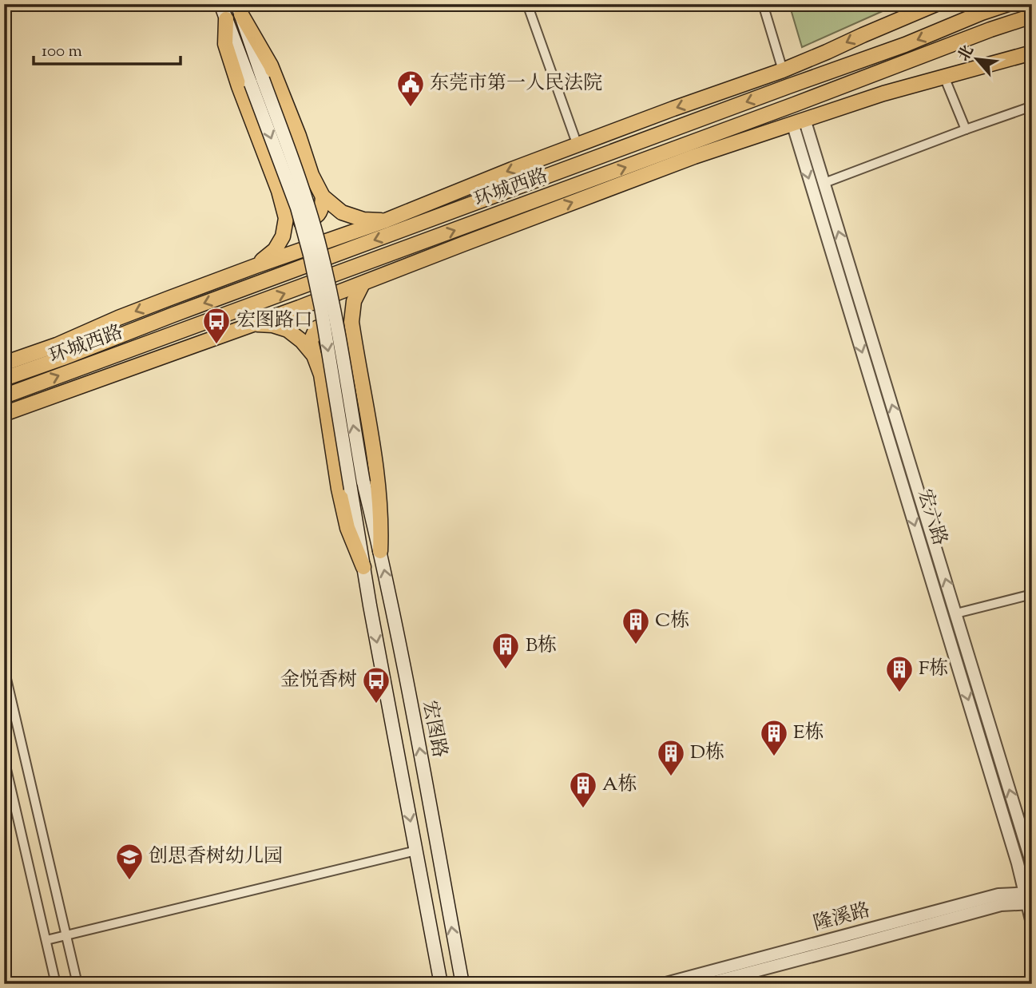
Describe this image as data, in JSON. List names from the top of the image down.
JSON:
{
  "streets": {
    "main road": ["环城西路", "宏图路"],
    "street": ["宏六路", "隆溪路"]
  },
  "crossings": [
    ["宏六路", "隆溪路"]
  ],
  "places": {
    "public building": ["东莞市第一人民法院"],
    "bus stop": ["宏图路口", "金悦香树"],
    "building": [
      "C栋",
      "B栋",
      "F栋",
      "E栋",
      "D栋",
      "A栋"
    ],
    "school or university": ["创思香树幼儿园"]
  },
  "scale_bar": "100 m",
  "north": "top left"
}
